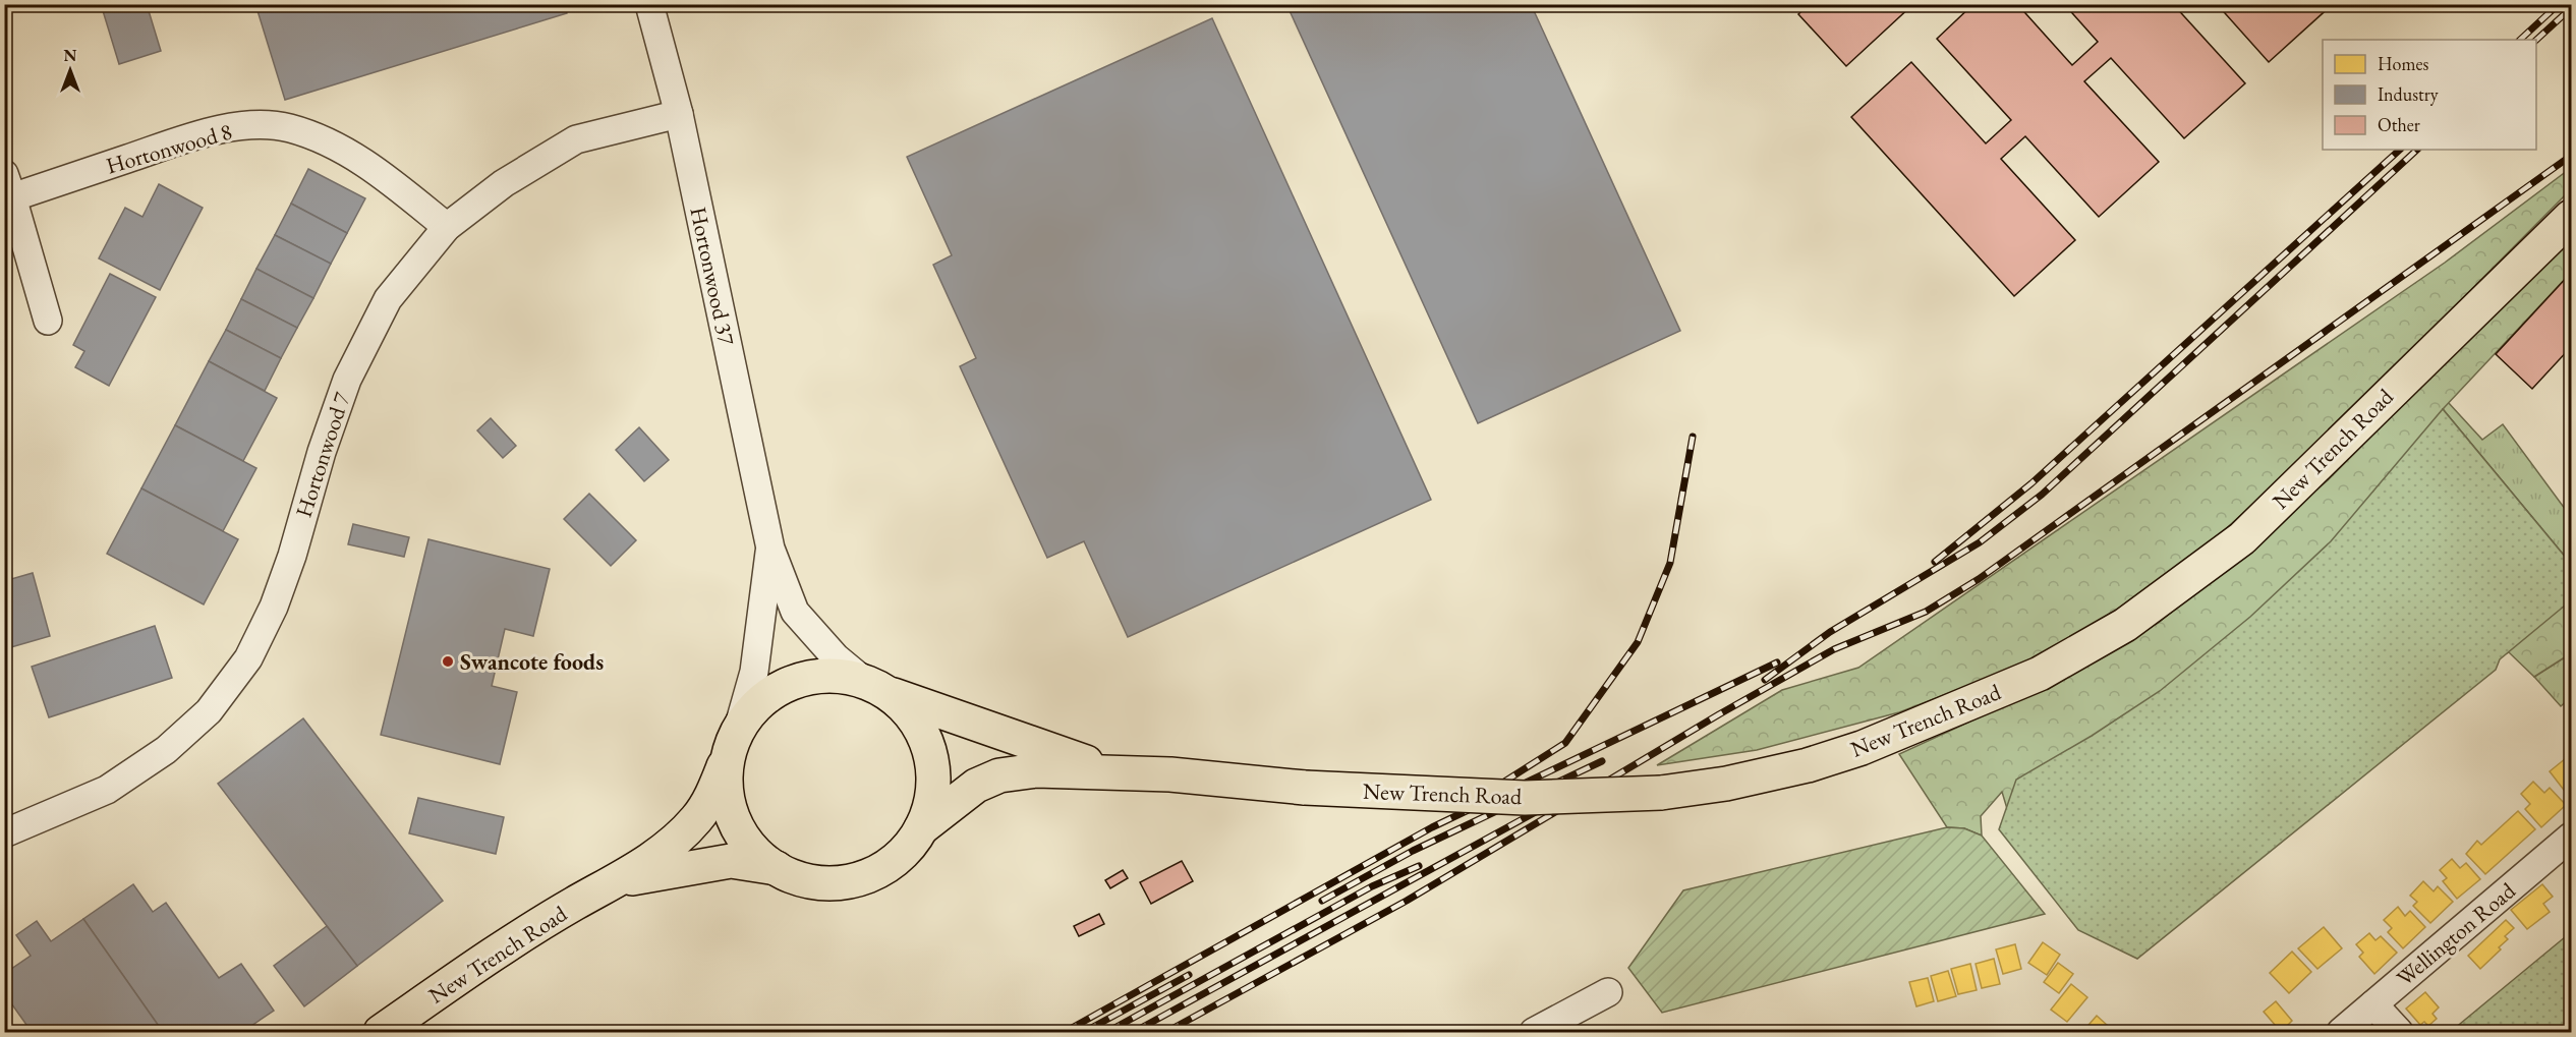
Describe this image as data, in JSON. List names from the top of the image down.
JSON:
{
  "streets": {
    "highway": ["New Trench Road"],
    "street": [
      "Hortonwood 8",
      "Hortonwood 37",
      "Hortonwood 7",
      "Wellington Road"
    ]
  },
  "crossings": [
    ["Hortonwood 8", "Hortonwood 7"],
    ["Hortonwood 37", "New Trench Road"],
    ["Hortonwood 37", "Hortonwood 7"]
  ],
  "places": ["Swancote foods"],
  "legend": ["Homes", "Industry", "Other"],
  "north": "top"
}
